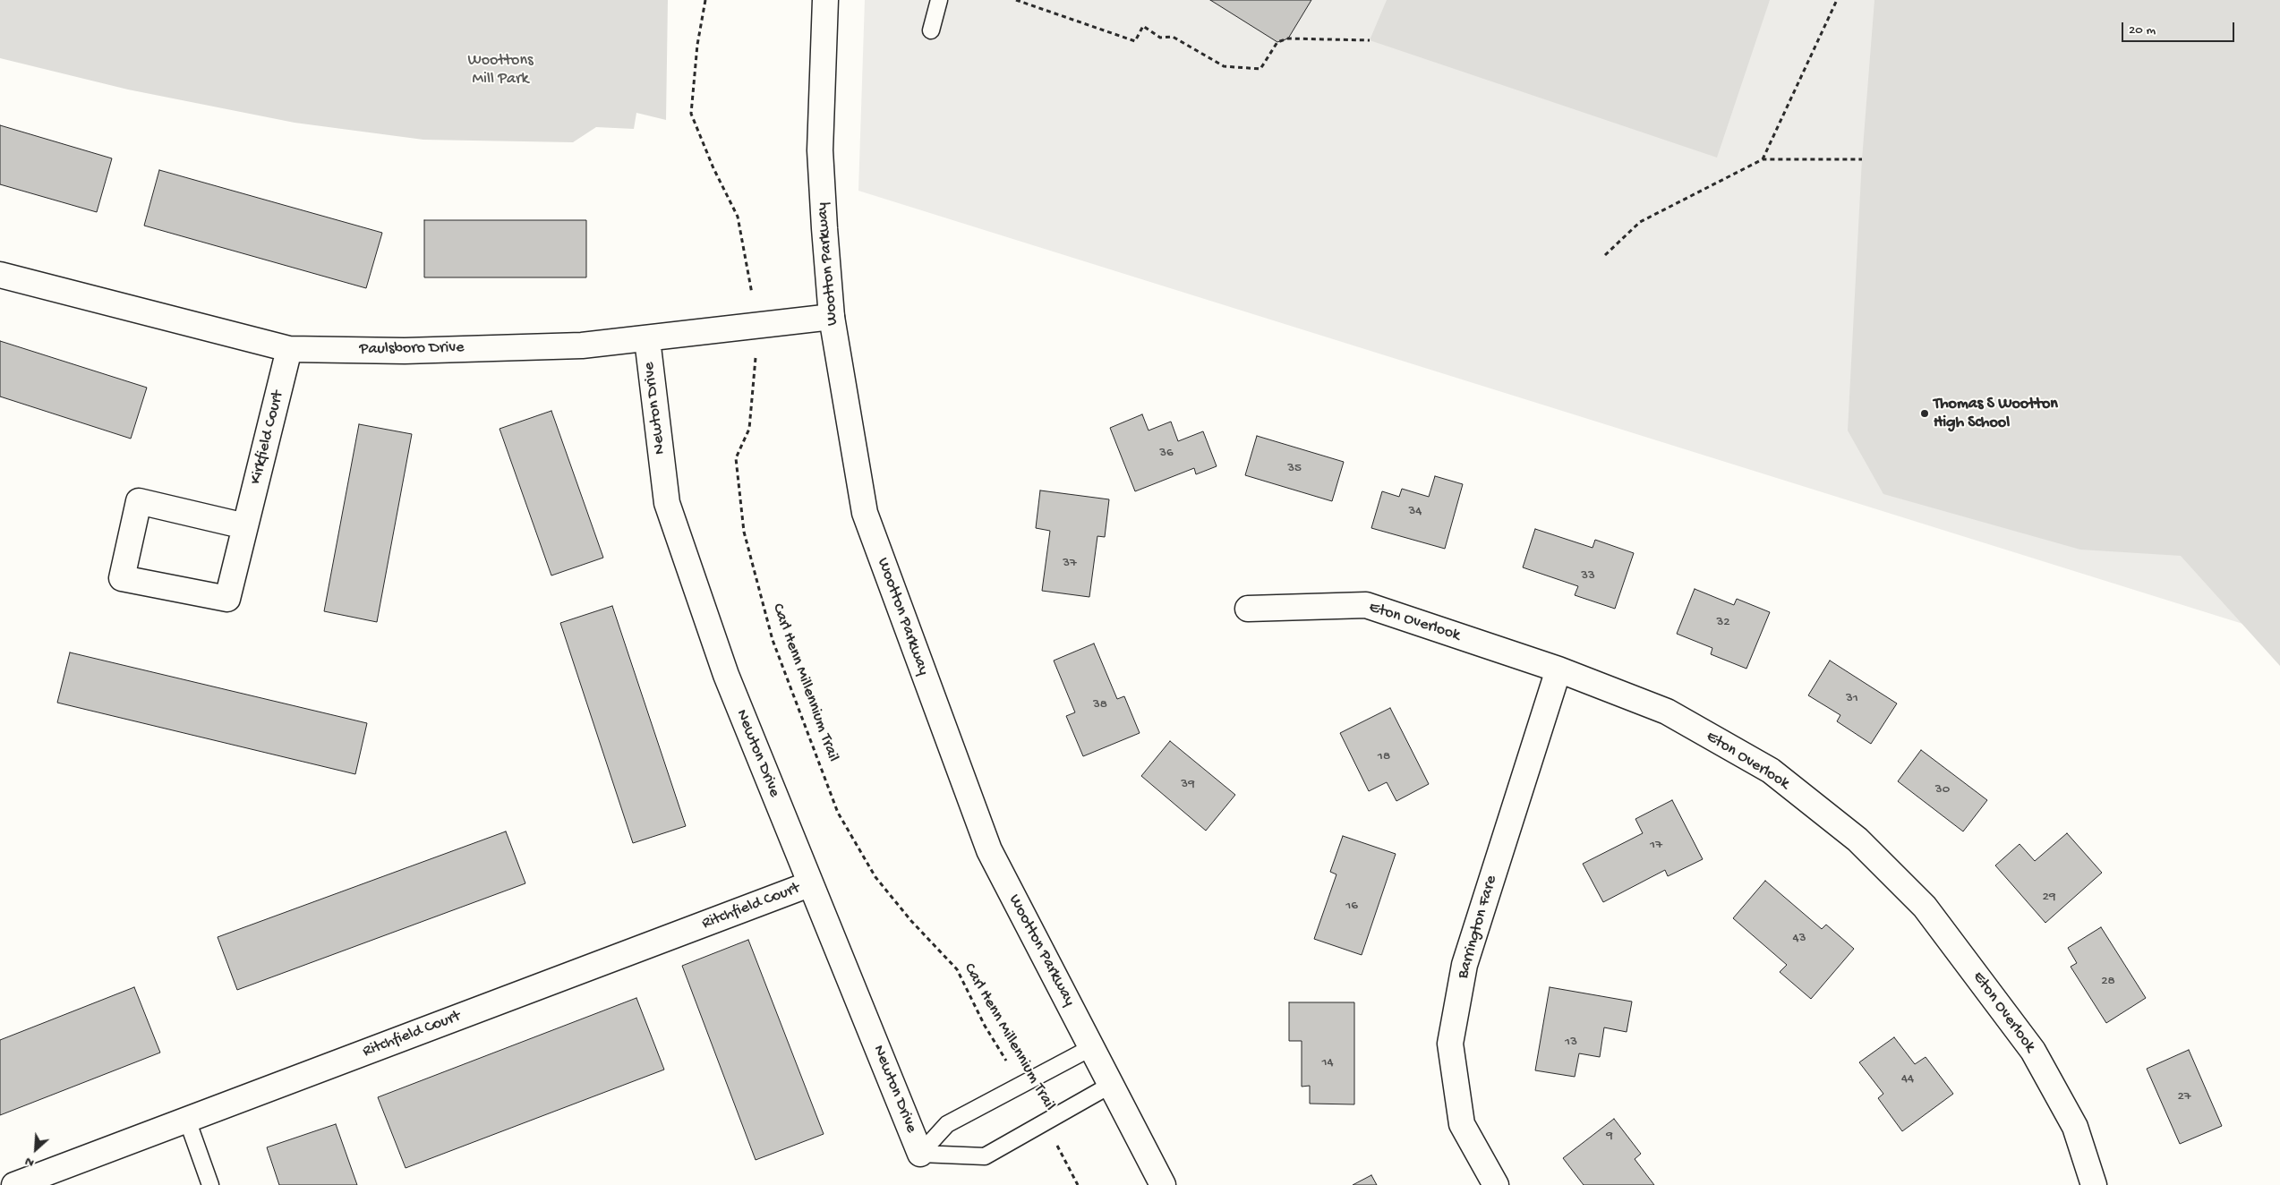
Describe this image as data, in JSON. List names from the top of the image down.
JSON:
{
  "streets": {
    "street": [
      "Wootton Parkway",
      "Paulsboro Drive",
      "Newton Drive",
      "Kirkfield Court",
      "Eton Overlook",
      "Ritchfield Court",
      "Barrington Fare"
    ],
    "path": ["Carl Henn Millennium Trail"]
  },
  "crossings": [
    ["Wootton Parkway", "Paulsboro Drive"],
    ["Paulsboro Drive", "Newton Drive"],
    ["Paulsboro Drive", "Kirkfield Court"],
    ["Paulsboro Drive", "Carl Henn Millennium Trail"],
    ["Newton Drive", "Ritchfield Court"],
    ["Eton Overlook", "Barrington Fare"]
  ],
  "parks": ["Woottons Mill Park"],
  "places": ["Thomas S Wootton High School"],
  "house_numbers": [
    "36",
    "35",
    "34",
    "37",
    "33",
    "32",
    "31",
    "38",
    "18",
    "39",
    "30",
    "17",
    "29",
    "16",
    "43",
    "28",
    "13",
    "14",
    "44",
    "27",
    "9"
  ],
  "scale_bar": "20 m",
  "north": "bottom left"
}
